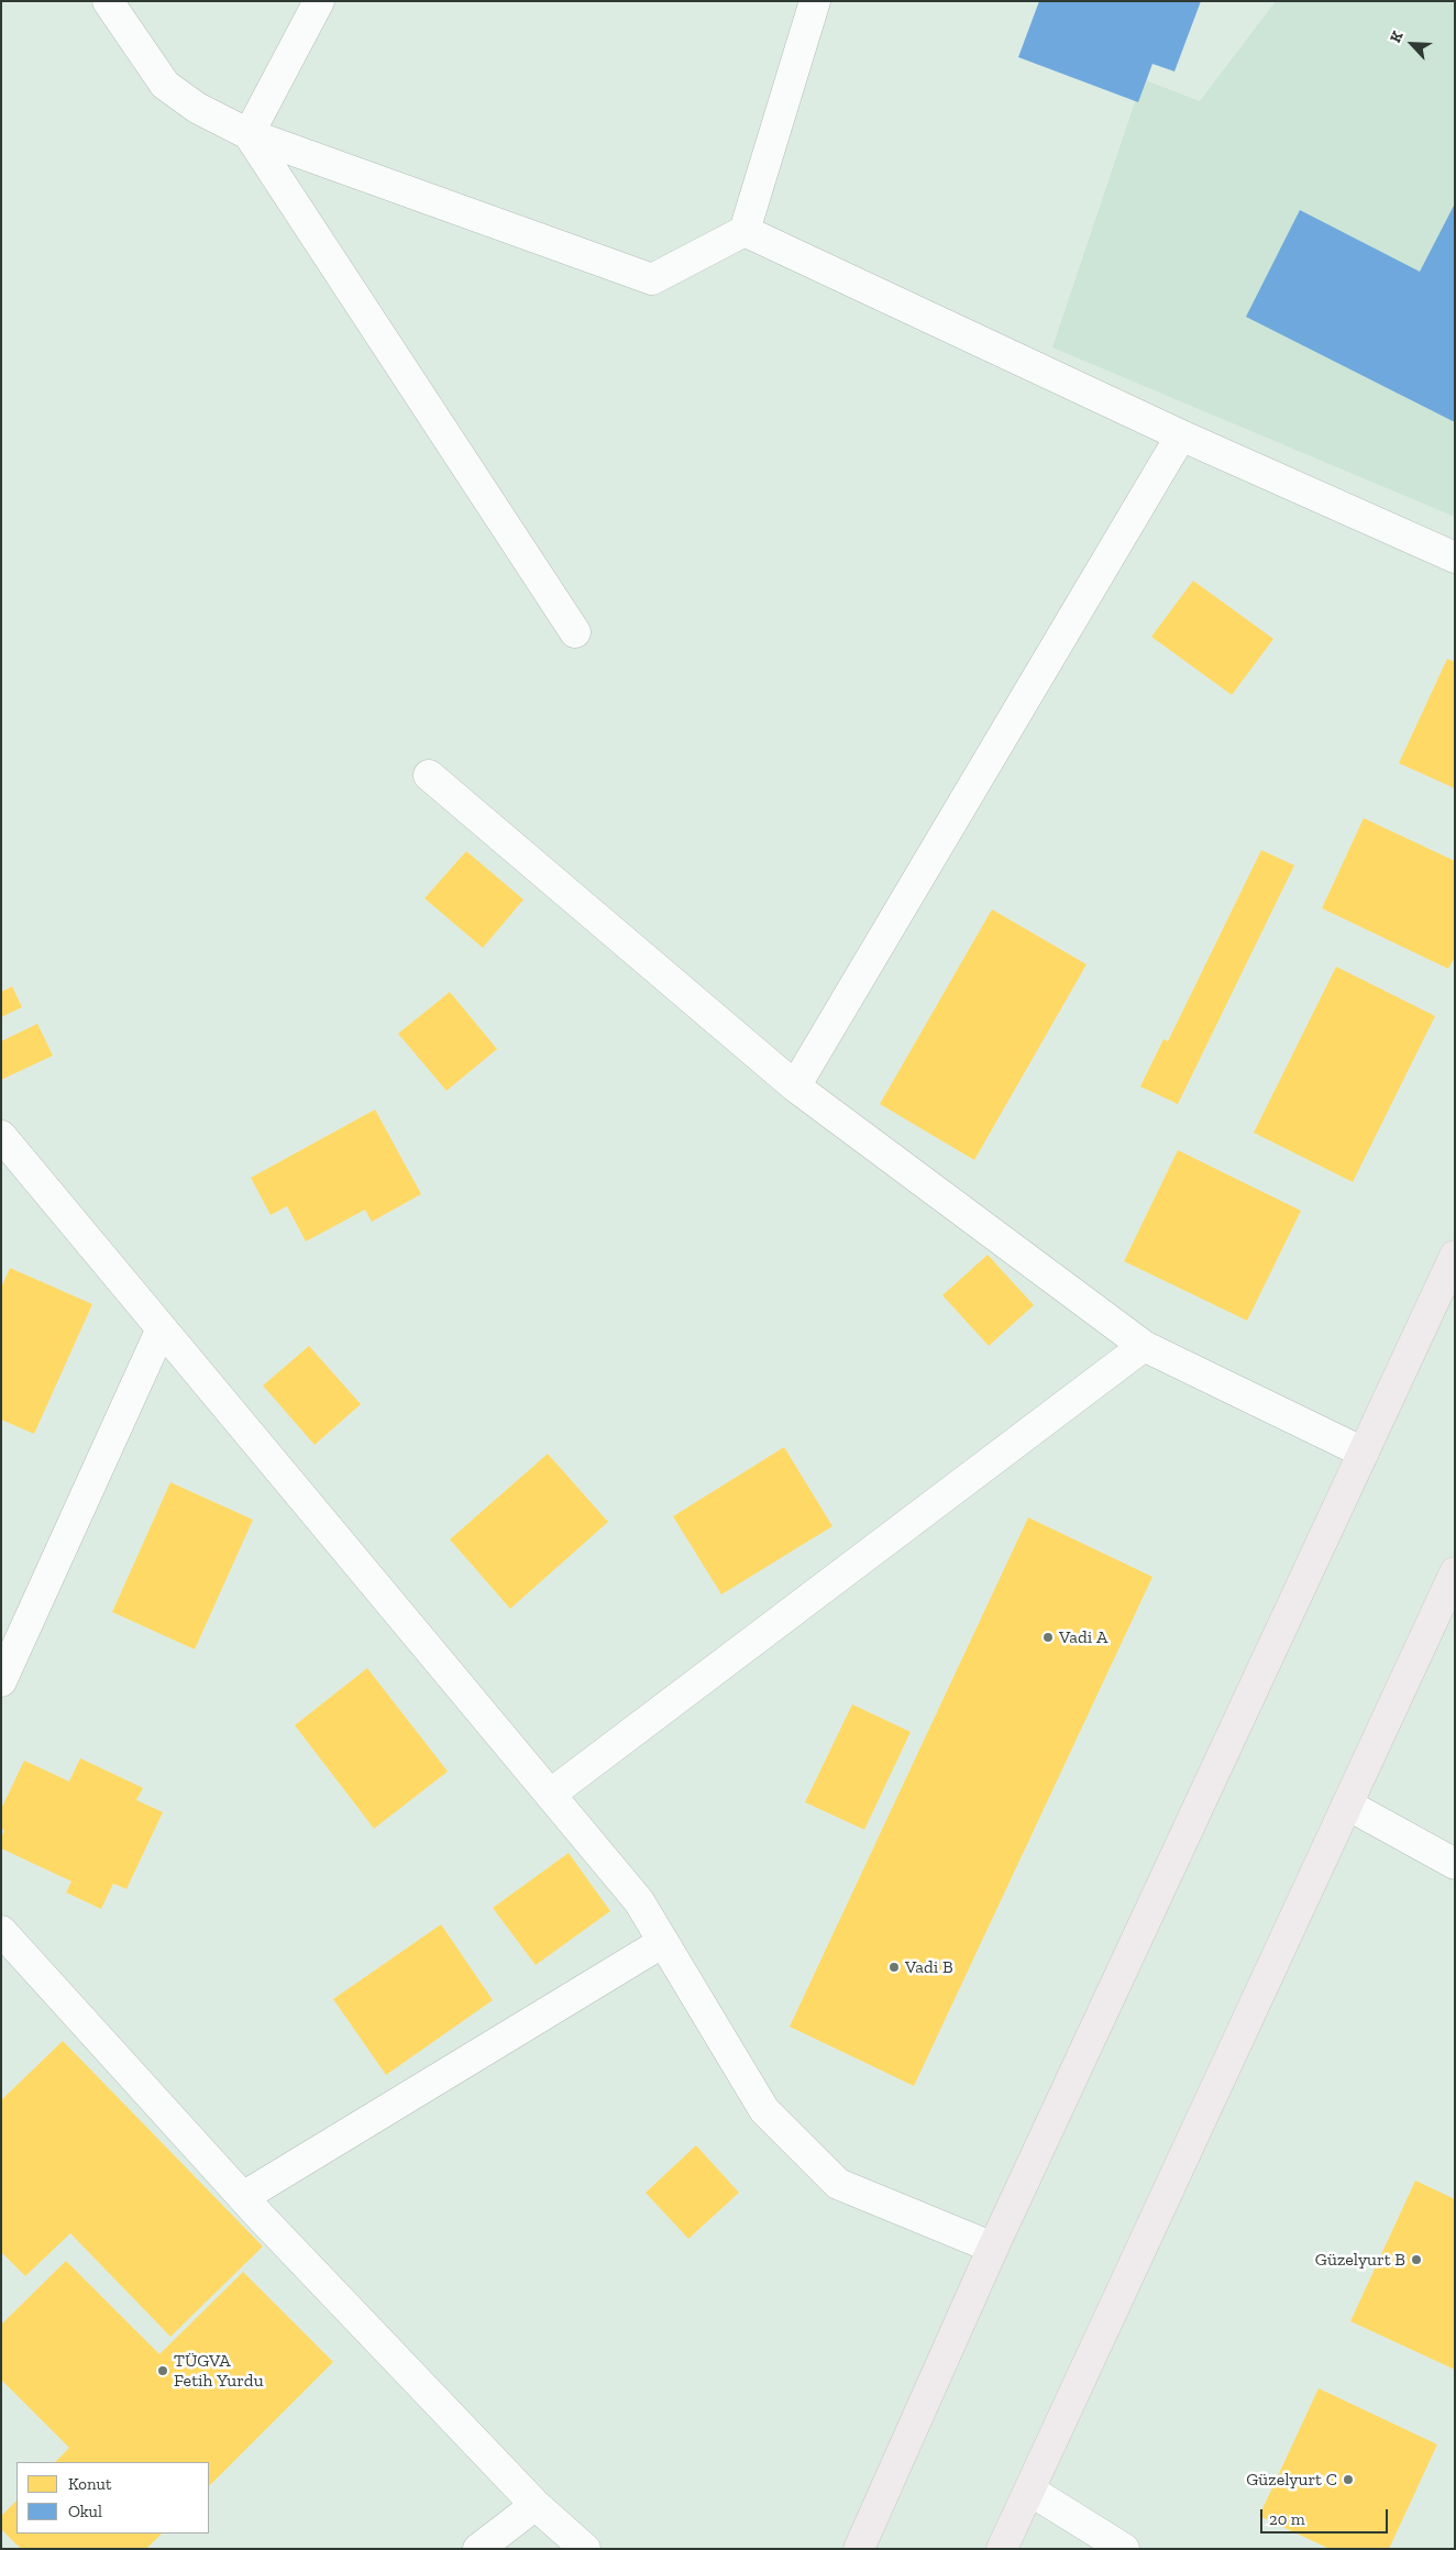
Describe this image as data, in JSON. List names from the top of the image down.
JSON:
{
  "places": [
    "Vadi A",
    "Vadi B",
    "Güzelyurt B",
    "TÜGVA Fetih Yurdu",
    "Güzelyurt C"
  ],
  "legend": ["Konut", "Okul"],
  "scale_bar": "20 m",
  "north": "top left"
}
